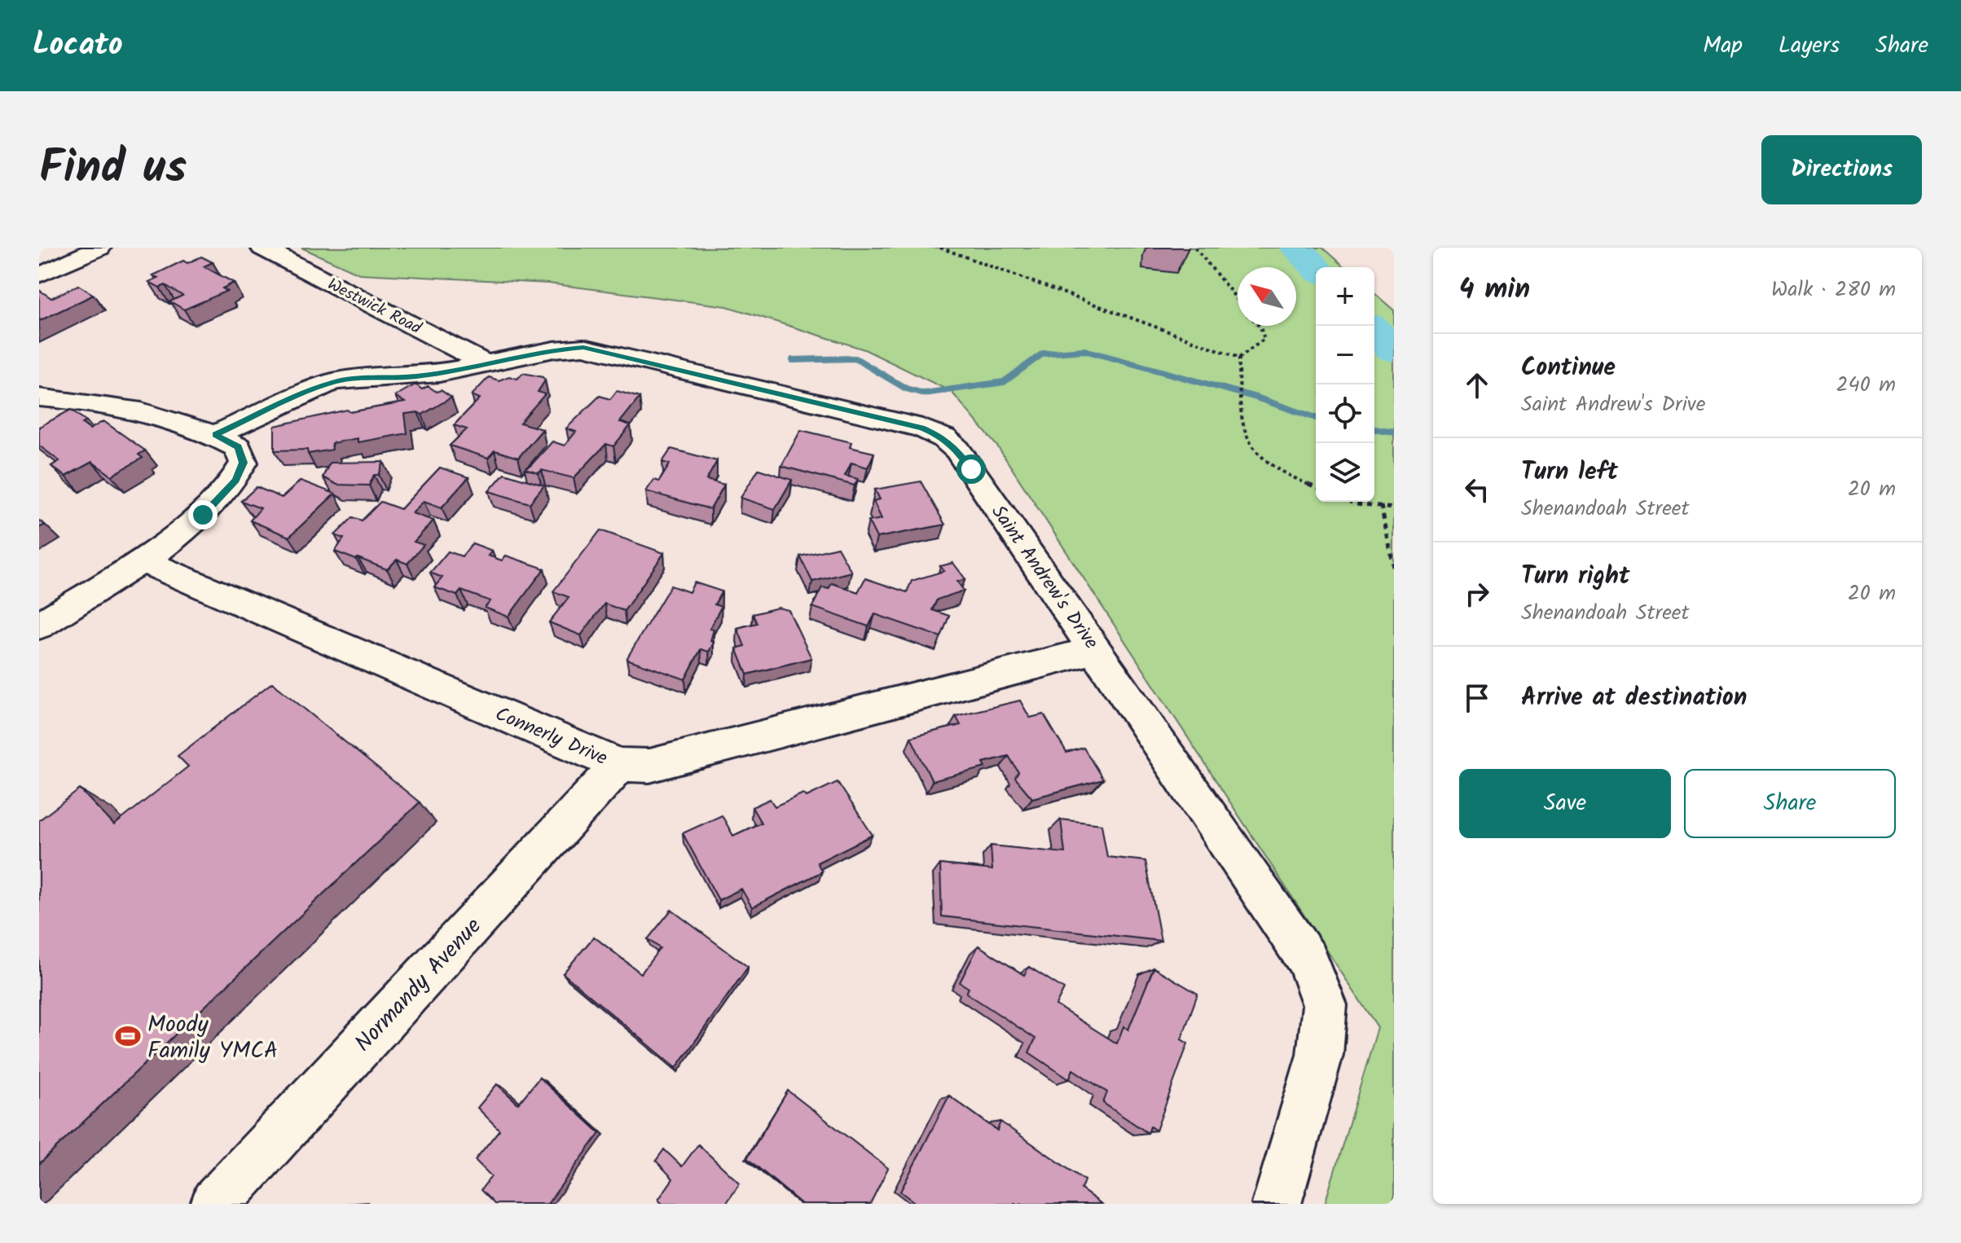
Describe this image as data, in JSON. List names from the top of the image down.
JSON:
{
  "streets": {
    "street": [
      "Westwick Road",
      "Saint Andrew's Drive",
      "Connerly Drive",
      "Normandy Avenue"
    ]
  },
  "crossings": [
    ["Westwick Road", "Saint Andrew's Drive"],
    ["Saint Andrew's Drive", "Connerly Drive"],
    ["Connerly Drive", "Normandy Avenue"]
  ],
  "places": {
    "sports": ["Moody Family YMCA"]
  },
  "north": "top left",
  "page": {
    "header": "Locato",
    "nav": ["Map", "Layers", "Share"],
    "title": "Find us",
    "buttons": [
      "Directions",
      ["Save", "Share"]
    ],
    "heading": ["4 min", "Walk · 280 m"],
    "map_buttons": ["+", "−"],
    "list": [
      ["Continue", "Saint Andrew's Drive", "240 m"],
      ["Turn left", "Shenandoah Street", "20 m"],
      ["Turn right", "Shenandoah Street", "20 m"],
      "Arrive at destination"
    ]
  }
}
